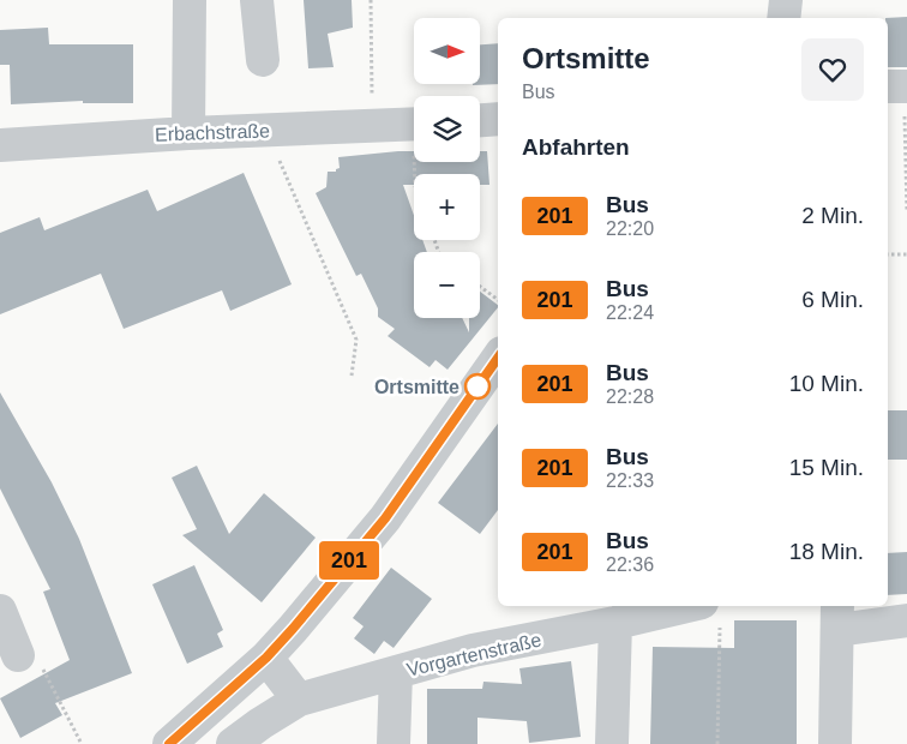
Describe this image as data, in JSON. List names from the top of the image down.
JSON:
{
  "streets": {
    "street": ["Erbachstraße", "Vorgartenstraße"]
  },
  "places": ["Ortsmitte"],
  "lines": ["bus line 201"],
  "north": "right",
  "page": {
    "on_map": "201",
    "map_buttons": ["+", "−"],
    "heading": [
      ["Ortsmitte", "Bus"],
      "Abfahrten"
    ],
    "list": [
      {
        "mark": "201",
        "name": "Bus",
        "note": "22:20",
        "value": "2 Min."
      },
      {
        "mark": "201",
        "name": "Bus",
        "note": "22:24",
        "value": "6 Min."
      },
      {
        "mark": "201",
        "name": "Bus",
        "note": "22:28",
        "value": "10 Min."
      },
      {
        "mark": "201",
        "name": "Bus",
        "note": "22:33",
        "value": "15 Min."
      },
      {
        "mark": "201",
        "name": "Bus",
        "note": "22:36",
        "value": "18 Min."
      }
    ]
  }
}
